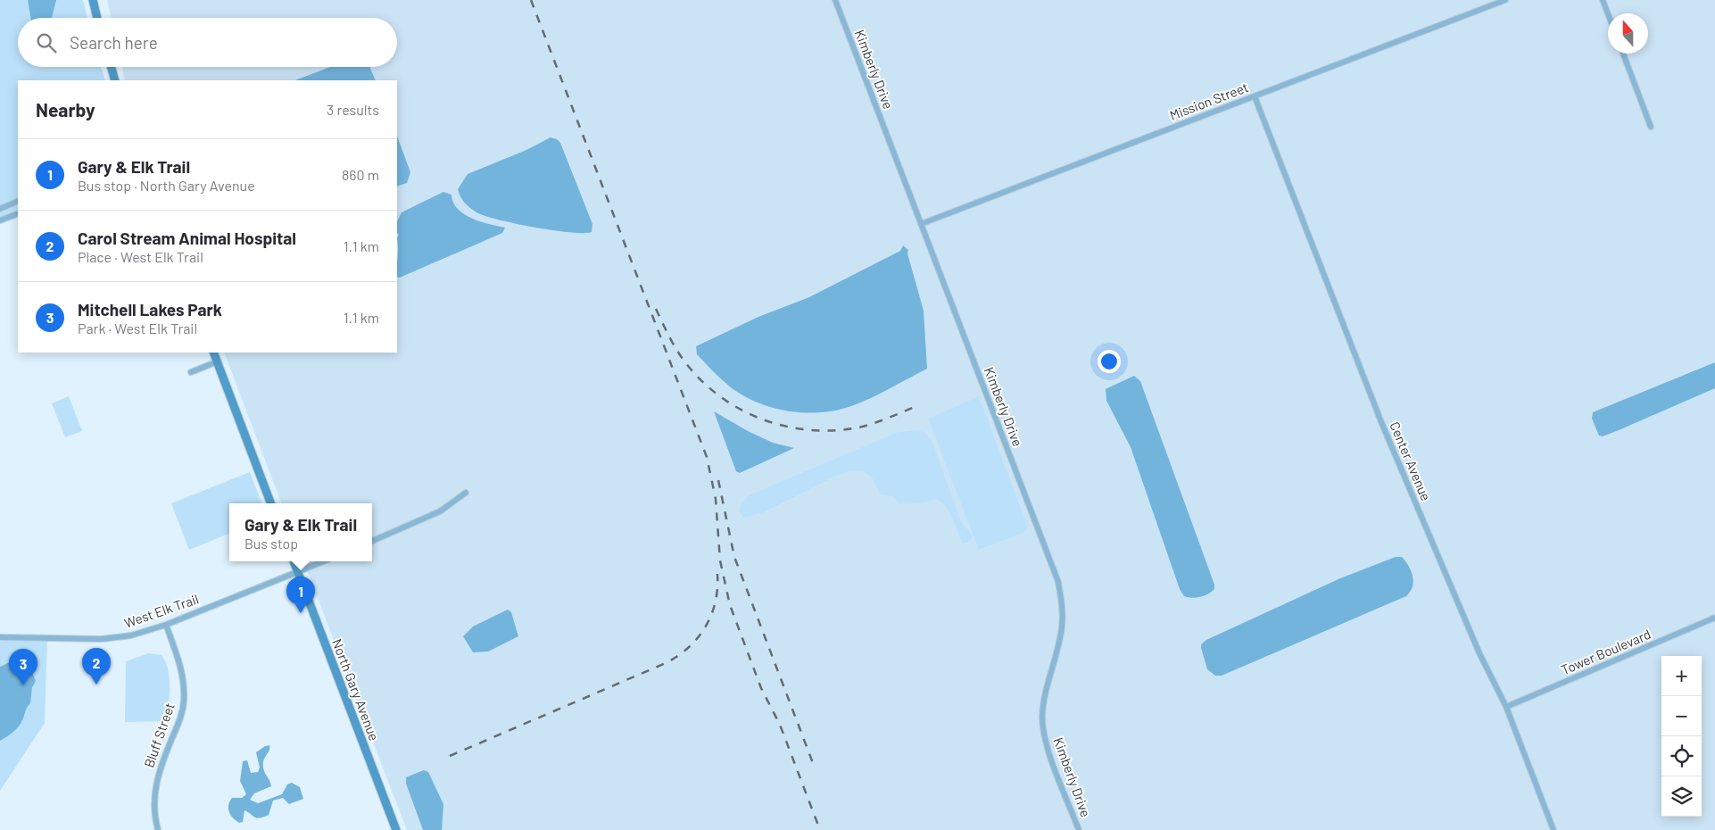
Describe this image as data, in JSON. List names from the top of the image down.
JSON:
{
  "streets": {
    "street": [
      "Kimberly Drive",
      "Mission Street",
      "Center Avenue",
      "West Elk Trail",
      "Tower Boulevard",
      "North Gary Avenue",
      "Bluff Street"
    ]
  },
  "crossings": [
    ["Kimberly Drive", "Mission Street"],
    ["Mission Street", "Center Avenue"],
    ["Center Avenue", "Tower Boulevard"],
    ["West Elk Trail", "North Gary Avenue"],
    ["West Elk Trail", "Bluff Street"]
  ],
  "north": "top",
  "page": {
    "search": "Search here",
    "heading": ["Nearby", "3 results"],
    "list": [
      {
        "mark": "1",
        "name": "Gary & Elk Trail",
        "note": "Bus stop · North Gary Avenue",
        "value": "860 m"
      },
      {
        "mark": "2",
        "name": "Carol Stream Animal Hospital",
        "note": "Place · West Elk Trail",
        "value": "1.1 km"
      },
      {
        "mark": "3",
        "name": "Mitchell Lakes Park",
        "note": "Park · West Elk Trail",
        "value": "1.1 km"
      }
    ],
    "popup": ["Gary & Elk Trail", "Bus stop"],
    "pins": ["1", "2", "3"],
    "map_buttons": ["+", "−"]
  }
}
